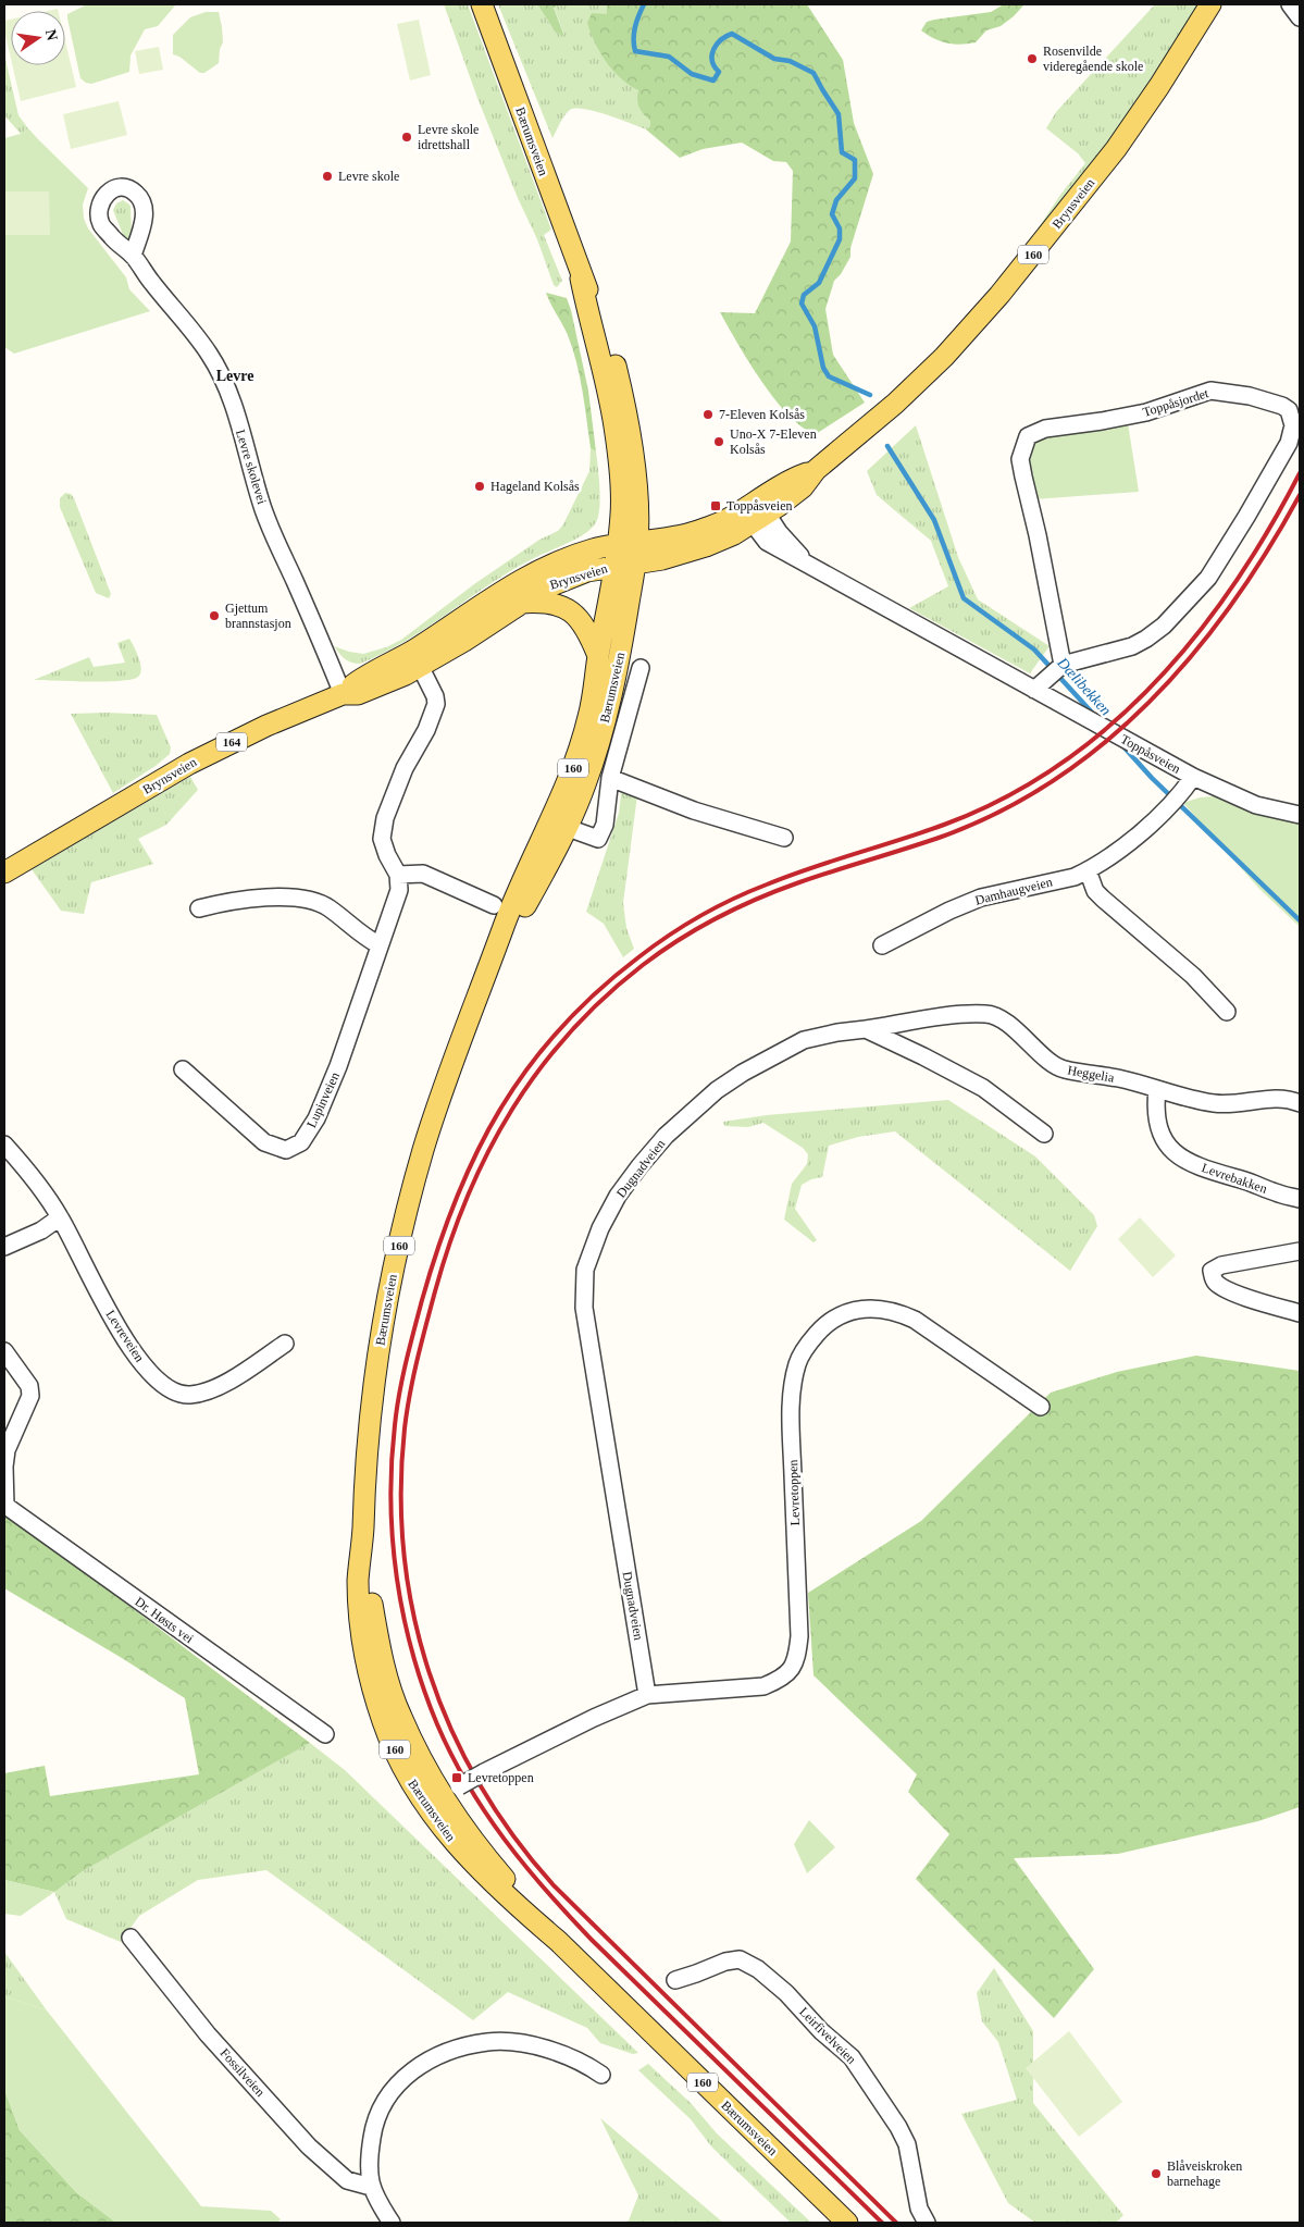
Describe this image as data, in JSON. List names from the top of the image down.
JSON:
{
  "streets": {
    "main road": [
      "Bærumsveien",
      "Brynsveien",
      "160",
      "164"
    ],
    "street": [
      "Toppåsjordet",
      "Levre skolevei",
      "Toppåsveien",
      "Damhaugveien",
      "Heggelia",
      "Lupinveien",
      "Dugnadveien",
      "Levrebakken",
      "Levreveien",
      "Levretoppen",
      "Dr. Høsts vei",
      "Leirfivelveien",
      "Fossilveien"
    ]
  },
  "crossings": [
    ["Bærumsveien", "Brynsveien"],
    ["Bærumsveien", "160"],
    ["Bærumsveien", "Levretoppen"],
    ["Brynsveien", "160"],
    ["Brynsveien", "Levre skolevei"],
    ["Brynsveien", "Toppåsveien"],
    ["Toppåsjordet", "Toppåsveien"],
    ["Toppåsveien", "Damhaugveien"],
    ["Heggelia", "Dugnadveien"],
    ["Heggelia", "Levrebakken"],
    ["Dugnadveien", "Levretoppen"]
  ],
  "districts": ["Levre"],
  "water": ["Dælibekken"],
  "places": {
    "other": [
      "Rosenvilde videregående skole",
      "Levre skole idrettshall",
      "Levre skole",
      "7-Eleven Kolsås",
      "Uno-X 7-Eleven Kolsås",
      "Hageland Kolsås",
      "Gjettum brannstasjon",
      "Blåveiskroken barnehage"
    ],
    "transit": ["Toppåsveien", "Levretoppen"]
  },
  "north": "right"
}
